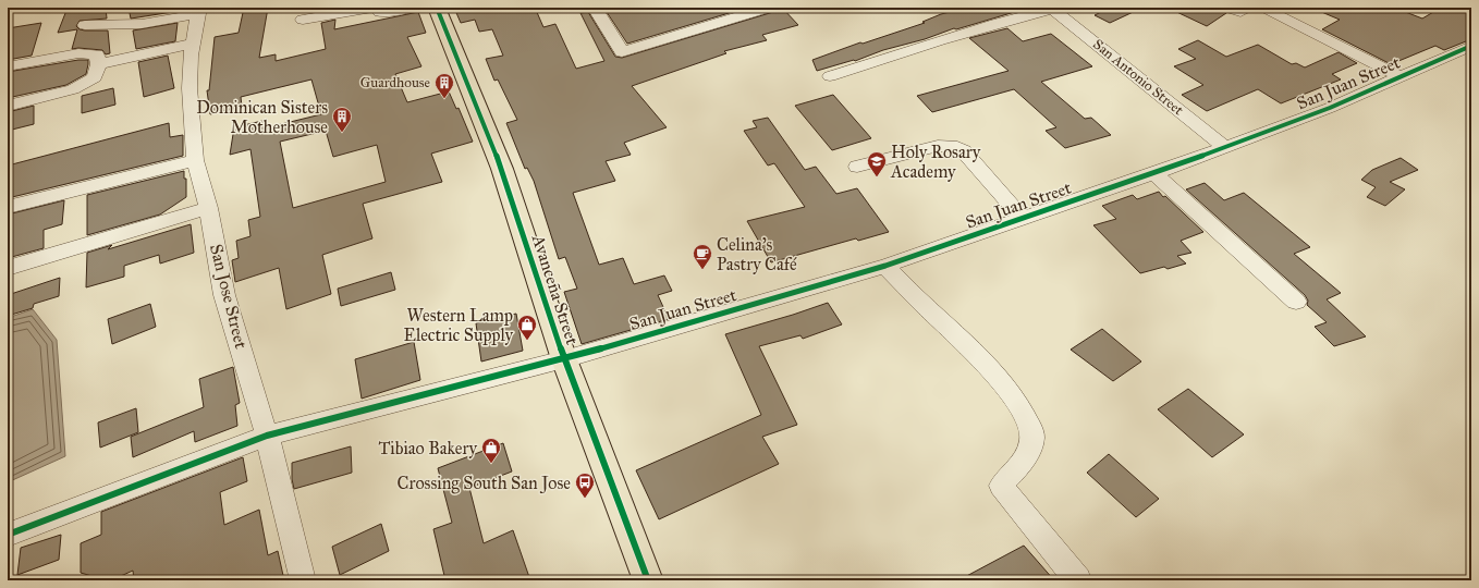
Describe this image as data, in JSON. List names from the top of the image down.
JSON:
{
  "streets": {
    "main road": ["Avanceña Street"],
    "street": ["San Antonio Street", "San Juan Street", "San Jose Street"]
  },
  "crossings": [
    ["San Antonio Street", "San Juan Street"],
    ["San Juan Street", "Avanceña Street"],
    ["San Juan Street", "San Jose Street"]
  ],
  "places": {
    "building": ["Guardhouse", "Dominican Sisters Motherhouse"],
    "school or university": ["Holy Rosary Academy"],
    "cafe": ["Celina's Pastry Café"],
    "shop": ["Western Lamp Electric Supply", "Tibiao Bakery"],
    "bus stop": ["Crossing South San Jose"]
  }
}
